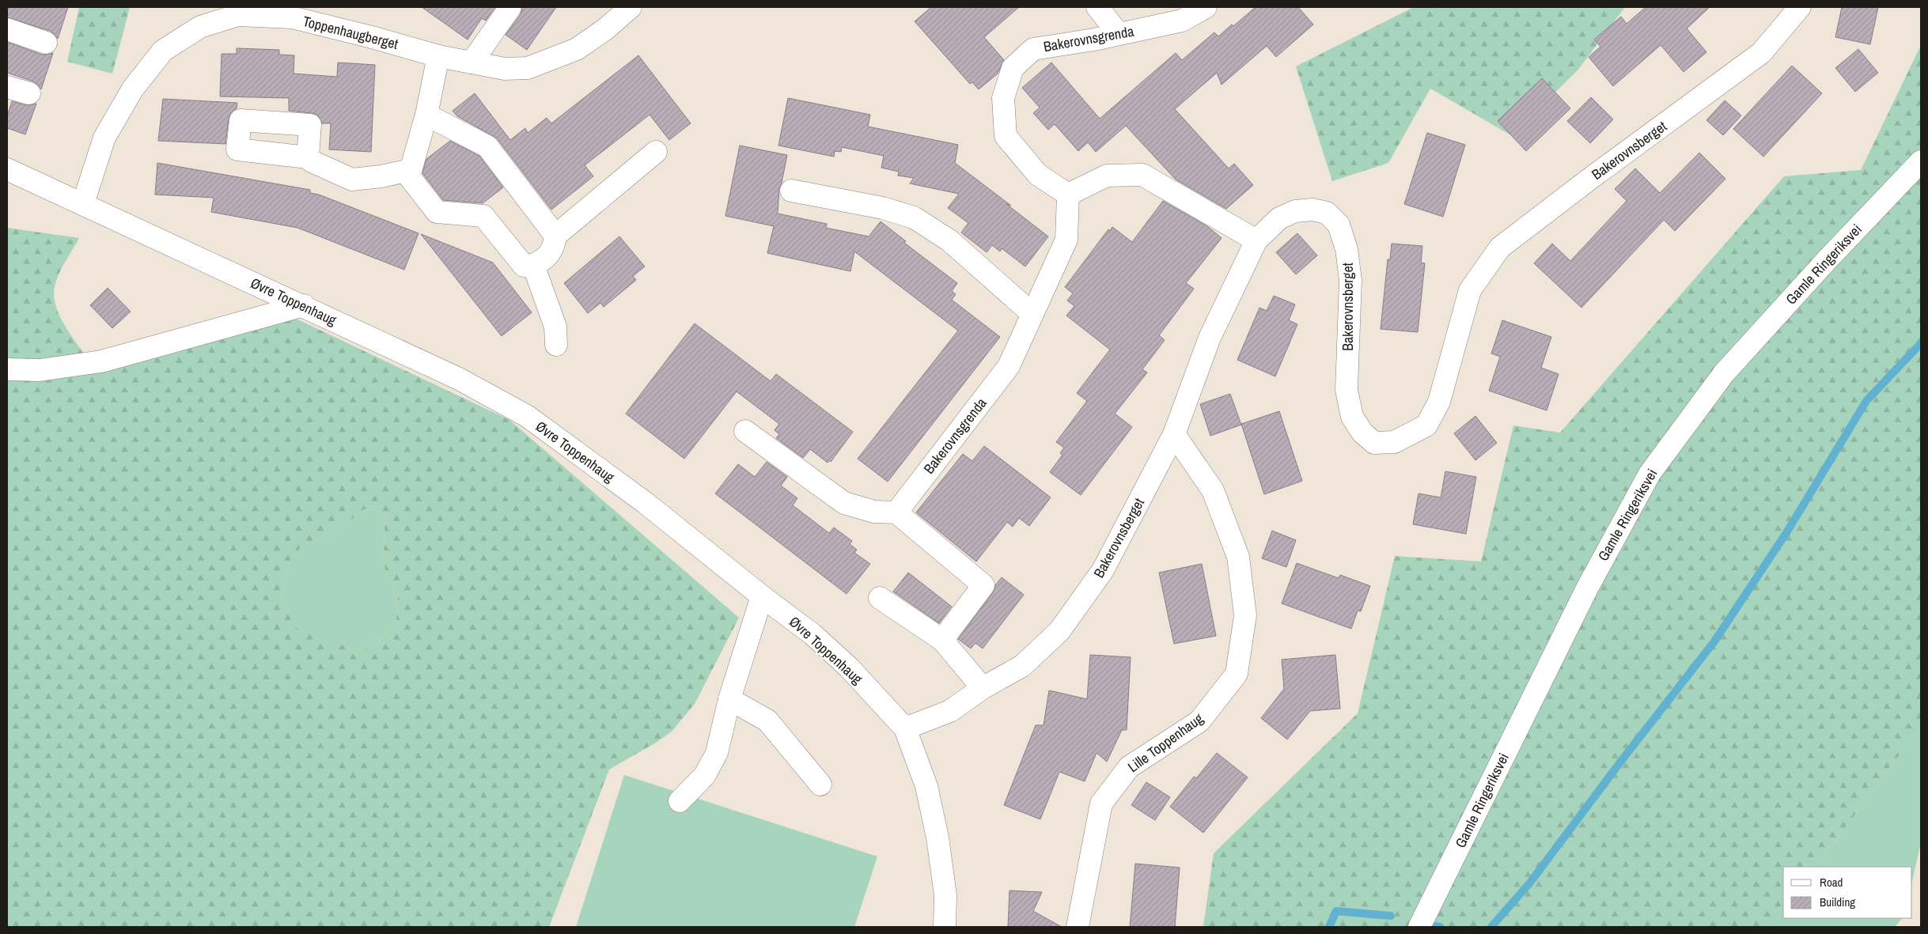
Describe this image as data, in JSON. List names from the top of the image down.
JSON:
{
  "streets": {
    "street": [
      "Toppenhaugberget",
      "Bakerovnsgrenda",
      "Bakerovnsberget",
      "Gamle Ringeriksvei",
      "Øvre Toppenhaug",
      "Lille Toppenhaug"
    ]
  },
  "crossings": [
    ["Toppenhaugberget", "Øvre Toppenhaug"],
    ["Bakerovnsberget", "Øvre Toppenhaug"],
    ["Bakerovnsberget", "Lille Toppenhaug"]
  ],
  "legend": ["Road", "Building"]
}
